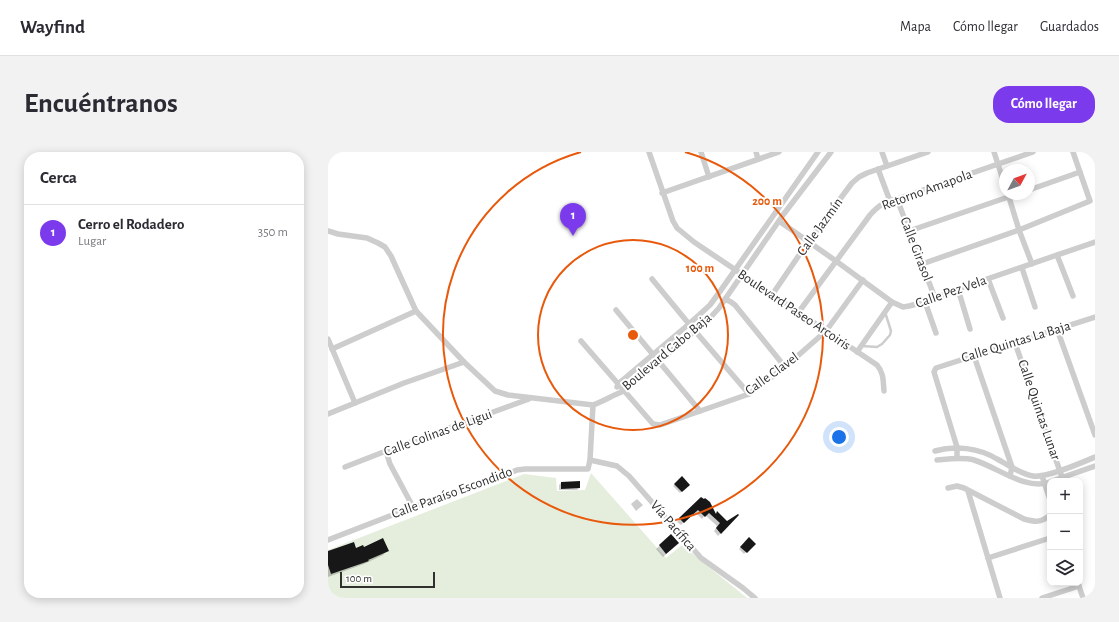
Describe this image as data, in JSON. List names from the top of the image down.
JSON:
{
  "streets": {
    "street": [
      "Retorno Amapola",
      "Calle Jazmín",
      "Calle Girasol",
      "Calle Pez Vela",
      "Boulevard Paseo Arcoiris",
      "Calle Quintas La Baja",
      "Boulevard Cabo Baja",
      "Calle Clavel",
      "Calle Quintas Lunar",
      "Calle Colinas de Ligui",
      "Calle Paraíso Escondido",
      "Vía Pacífica"
    ]
  },
  "crossings": [
    ["Retorno Amapola", "Calle Girasol"],
    ["Retorno Amapola", "Calle Pez Vela"],
    ["Retorno Amapola", "Boulevard Paseo Arcoiris"],
    ["Calle Jazmín", "Calle Girasol"],
    ["Calle Jazmín", "Calle Pez Vela"],
    ["Calle Jazmín", "Boulevard Paseo Arcoiris"],
    ["Calle Girasol", "Calle Pez Vela"],
    ["Calle Pez Vela", "Boulevard Cabo Baja"],
    ["Calle Pez Vela", "Calle Clavel"],
    ["Boulevard Paseo Arcoiris", "Boulevard Cabo Baja"],
    ["Boulevard Paseo Arcoiris", "Calle Clavel"],
    ["Calle Quintas La Baja", "Calle Quintas Lunar"],
    ["Boulevard Cabo Baja", "Calle Clavel"],
    ["Calle Paraíso Escondido", "Vía Pacífica"]
  ],
  "scale_bar": "100 m",
  "north": "top right",
  "page": {
    "header": "Wayfind",
    "nav": ["Mapa", "Cómo llegar", "Guardados"],
    "buttons": "Cómo llegar",
    "title": "Encuéntranos",
    "heading": "Cerca",
    "pins": "1",
    "list": [
      {
        "mark": "1",
        "name": "Cerro el Rodadero",
        "note": "Lugar",
        "value": "350 m"
      }
    ],
    "map_buttons": ["+", "−"],
    "scale": "100 m"
  },
  "rings": ["200 m", "100 m"]
}
